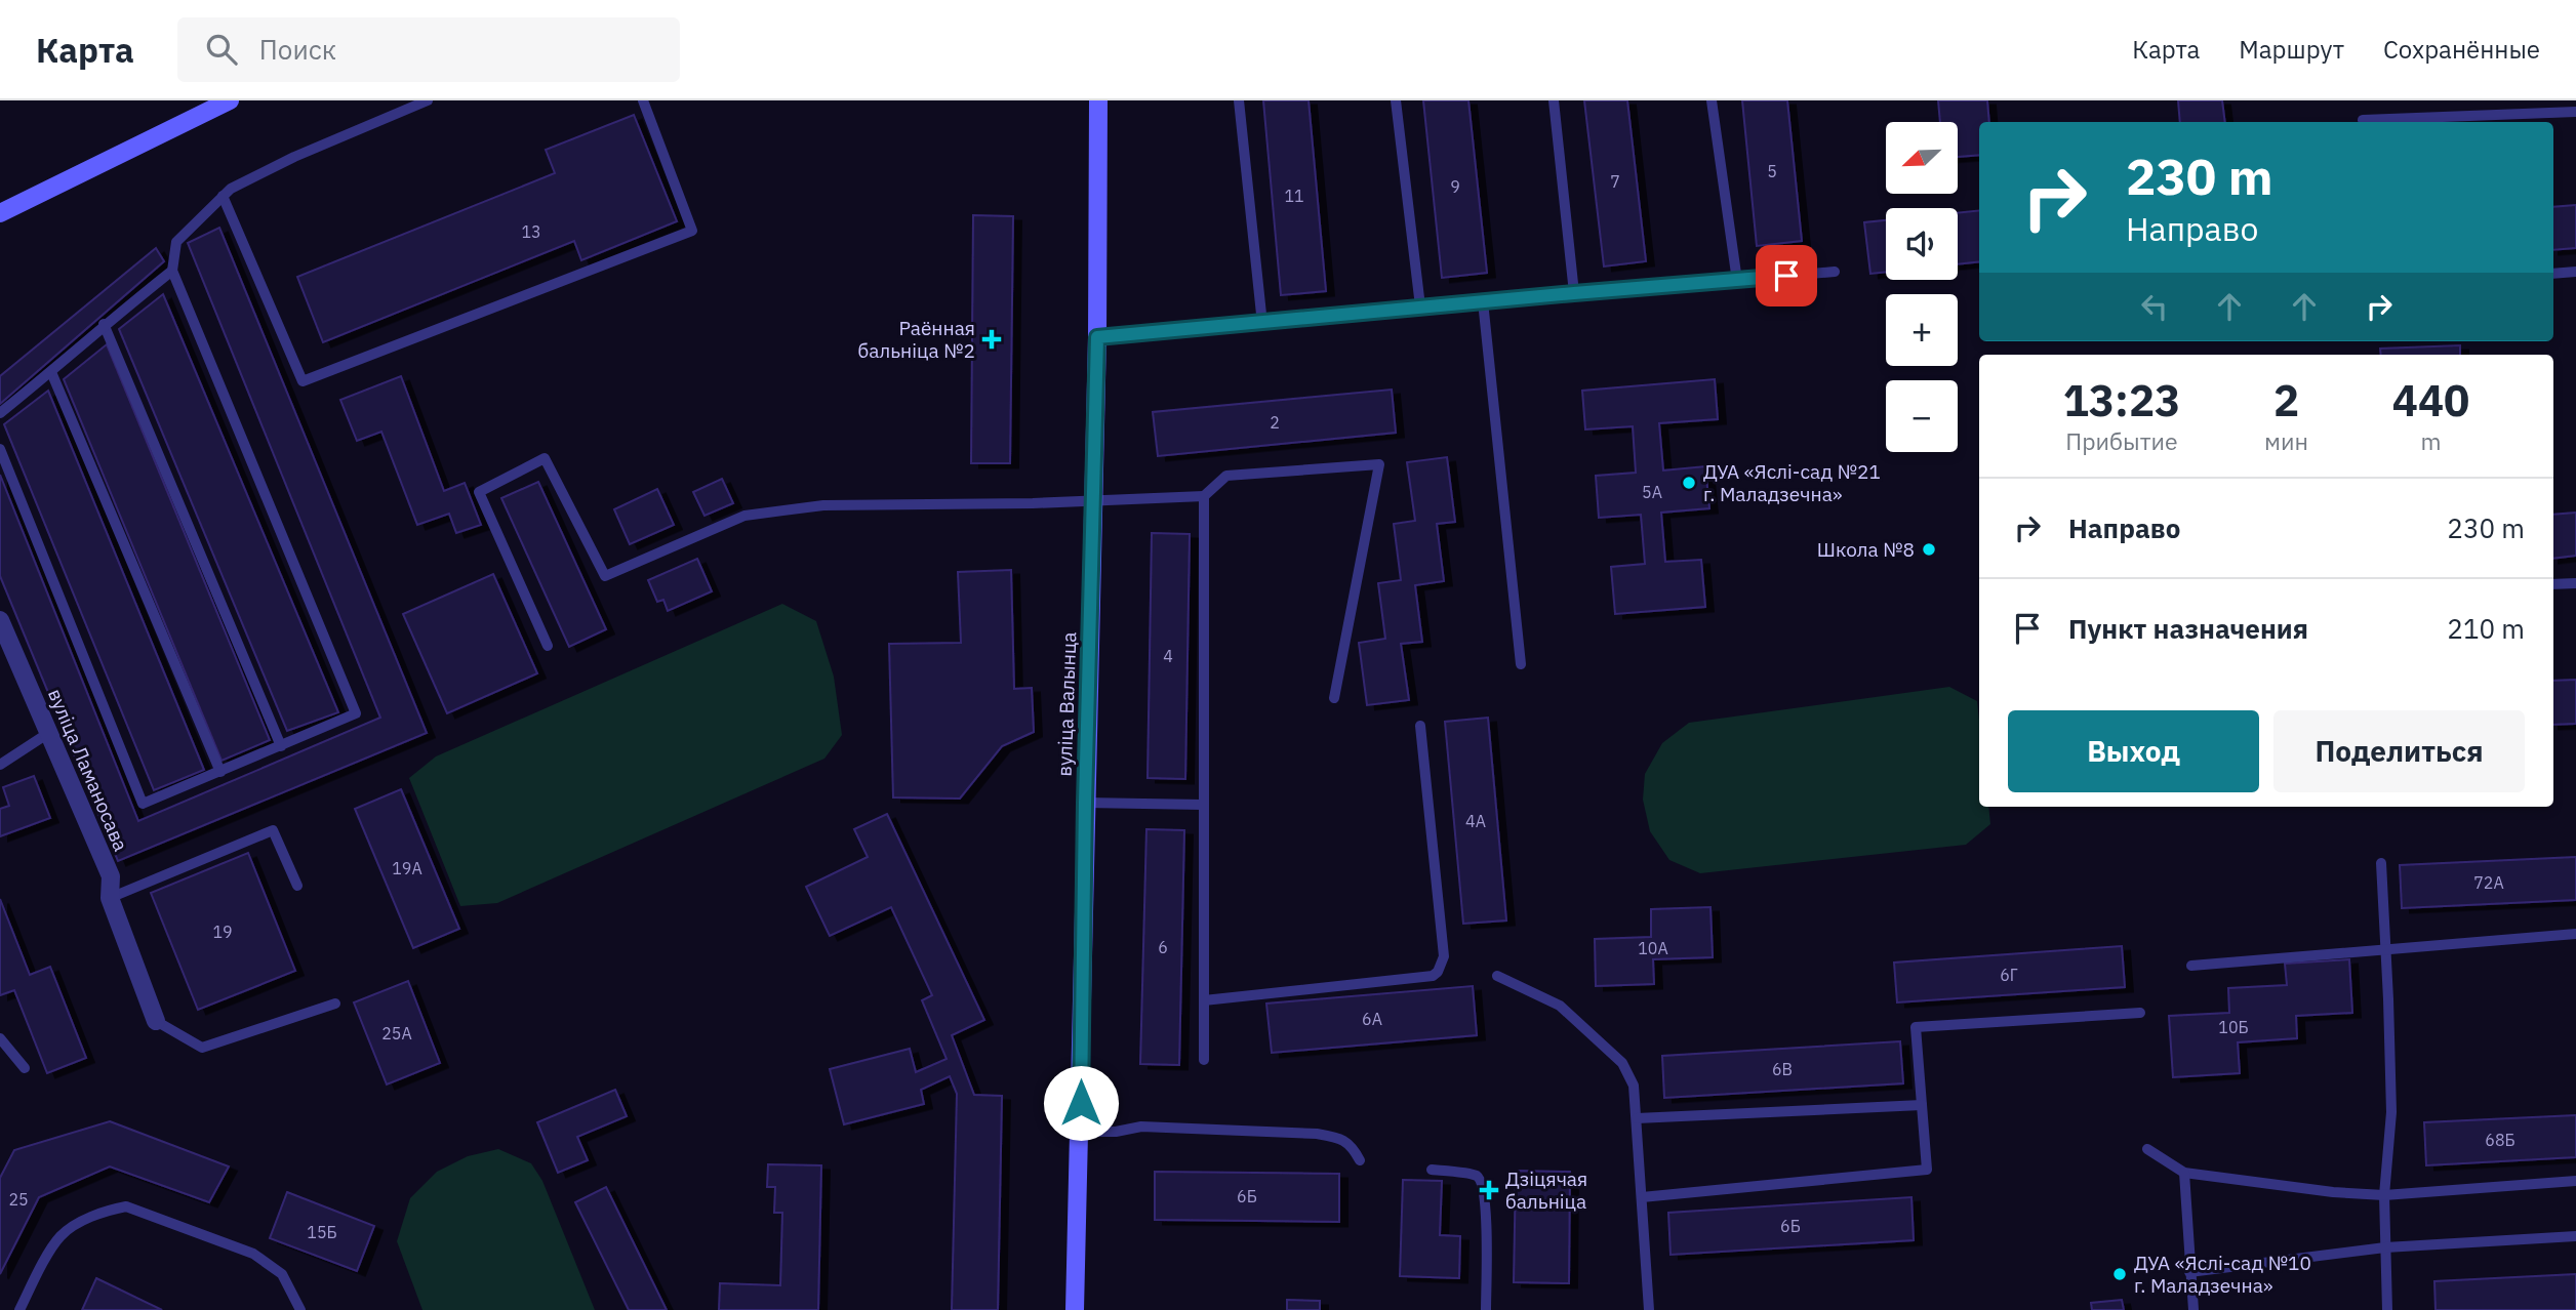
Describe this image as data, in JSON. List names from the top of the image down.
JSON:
{
  "streets": {
    "street": ["вуліца Валынца", "вуліца Ламаносава"]
  },
  "places": {
    "health": ["Раённая бальніца №2", "Дзіцячая бальніца"],
    "other": ["ДУА «Яслі-сад №21 г. Маладзечна»", "Школа №8", "ДУА «Яслі-сад №10 г. Маладзечна»"]
  },
  "house_numbers": [
    "5",
    "7",
    "9",
    "11",
    "13",
    "2",
    "5А",
    "4",
    "4А",
    "19А",
    "72А",
    "19",
    "6",
    "10А",
    "6Г",
    "6А",
    "10Б",
    "25А",
    "6В",
    "68Б",
    "6Б",
    "25",
    "6Б",
    "15Б"
  ],
  "north": "bottom left",
  "page": {
    "header": "Карта",
    "search": "Поиск",
    "nav": ["Карта", "Маршрут", "Сохранённые"],
    "map_buttons": ["+", "−"],
    "turn": ["230 m", "Направо"],
    "eta": [
      "13:23",
      "Прибытие",
      "2",
      "мин",
      "440",
      "m"
    ],
    "list": [
      {
        "name": "Направо",
        "value": "230 m"
      },
      {
        "name": "Пункт назначения",
        "value": "210 m"
      }
    ],
    "buttons": ["Выход", "Поделиться"]
  }
}
